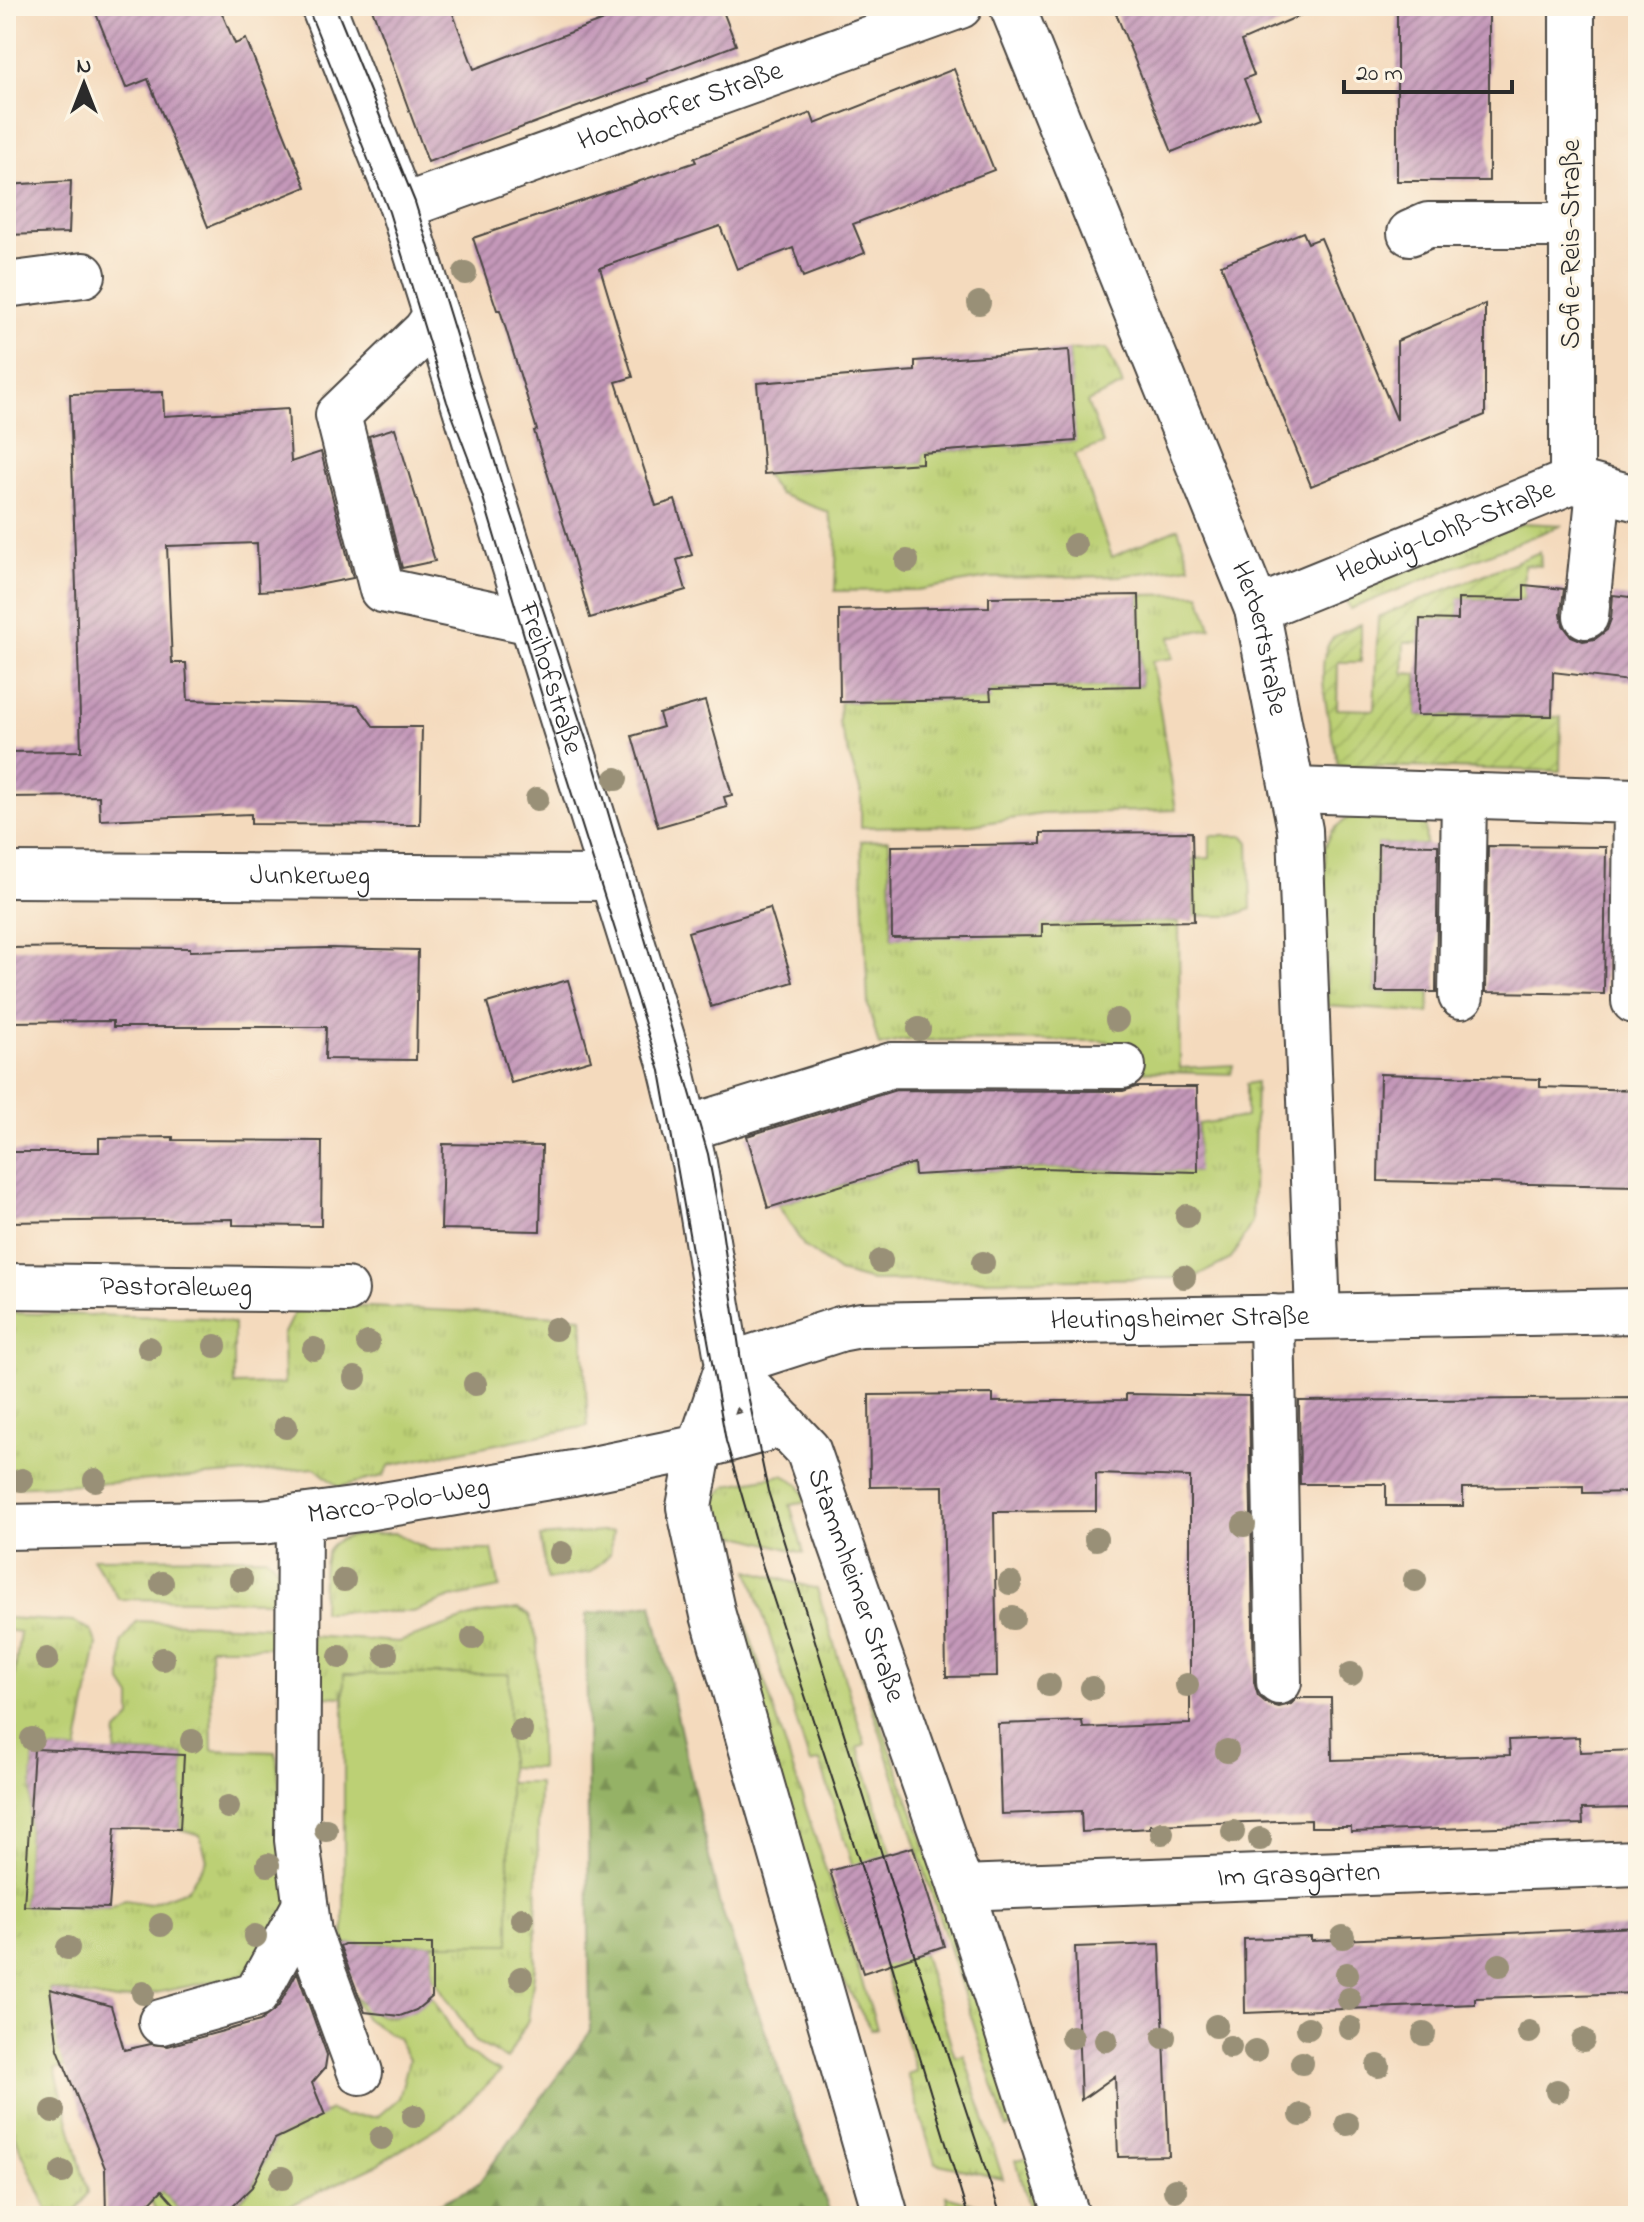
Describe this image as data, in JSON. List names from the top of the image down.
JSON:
{
  "streets": {
    "street": [
      "Hochdorfer Straße",
      "Sofie-Reis-Straße",
      "Hedwig-Lohß-Straße",
      "Herbertstraße",
      "Freihofstraße",
      "Junkerweg",
      "Pastoraleweg",
      "Heutingsheimer Straße",
      "Marco-Polo-Weg",
      "Stammheimer Straße",
      "Im Grasgarten"
    ]
  },
  "crossings": [
    ["Hochdorfer Straße", "Freihofstraße"],
    ["Sofie-Reis-Straße", "Hedwig-Lohß-Straße"],
    ["Hedwig-Lohß-Straße", "Herbertstraße"],
    ["Herbertstraße", "Heutingsheimer Straße"],
    ["Freihofstraße", "Junkerweg"],
    ["Freihofstraße", "Heutingsheimer Straße"],
    ["Freihofstraße", "Stammheimer Straße"],
    ["Heutingsheimer Straße", "Stammheimer Straße"],
    ["Marco-Polo-Weg", "Stammheimer Straße"],
    ["Stammheimer Straße", "Im Grasgarten"]
  ],
  "scale_bar": "20 m",
  "north": "top"
}
